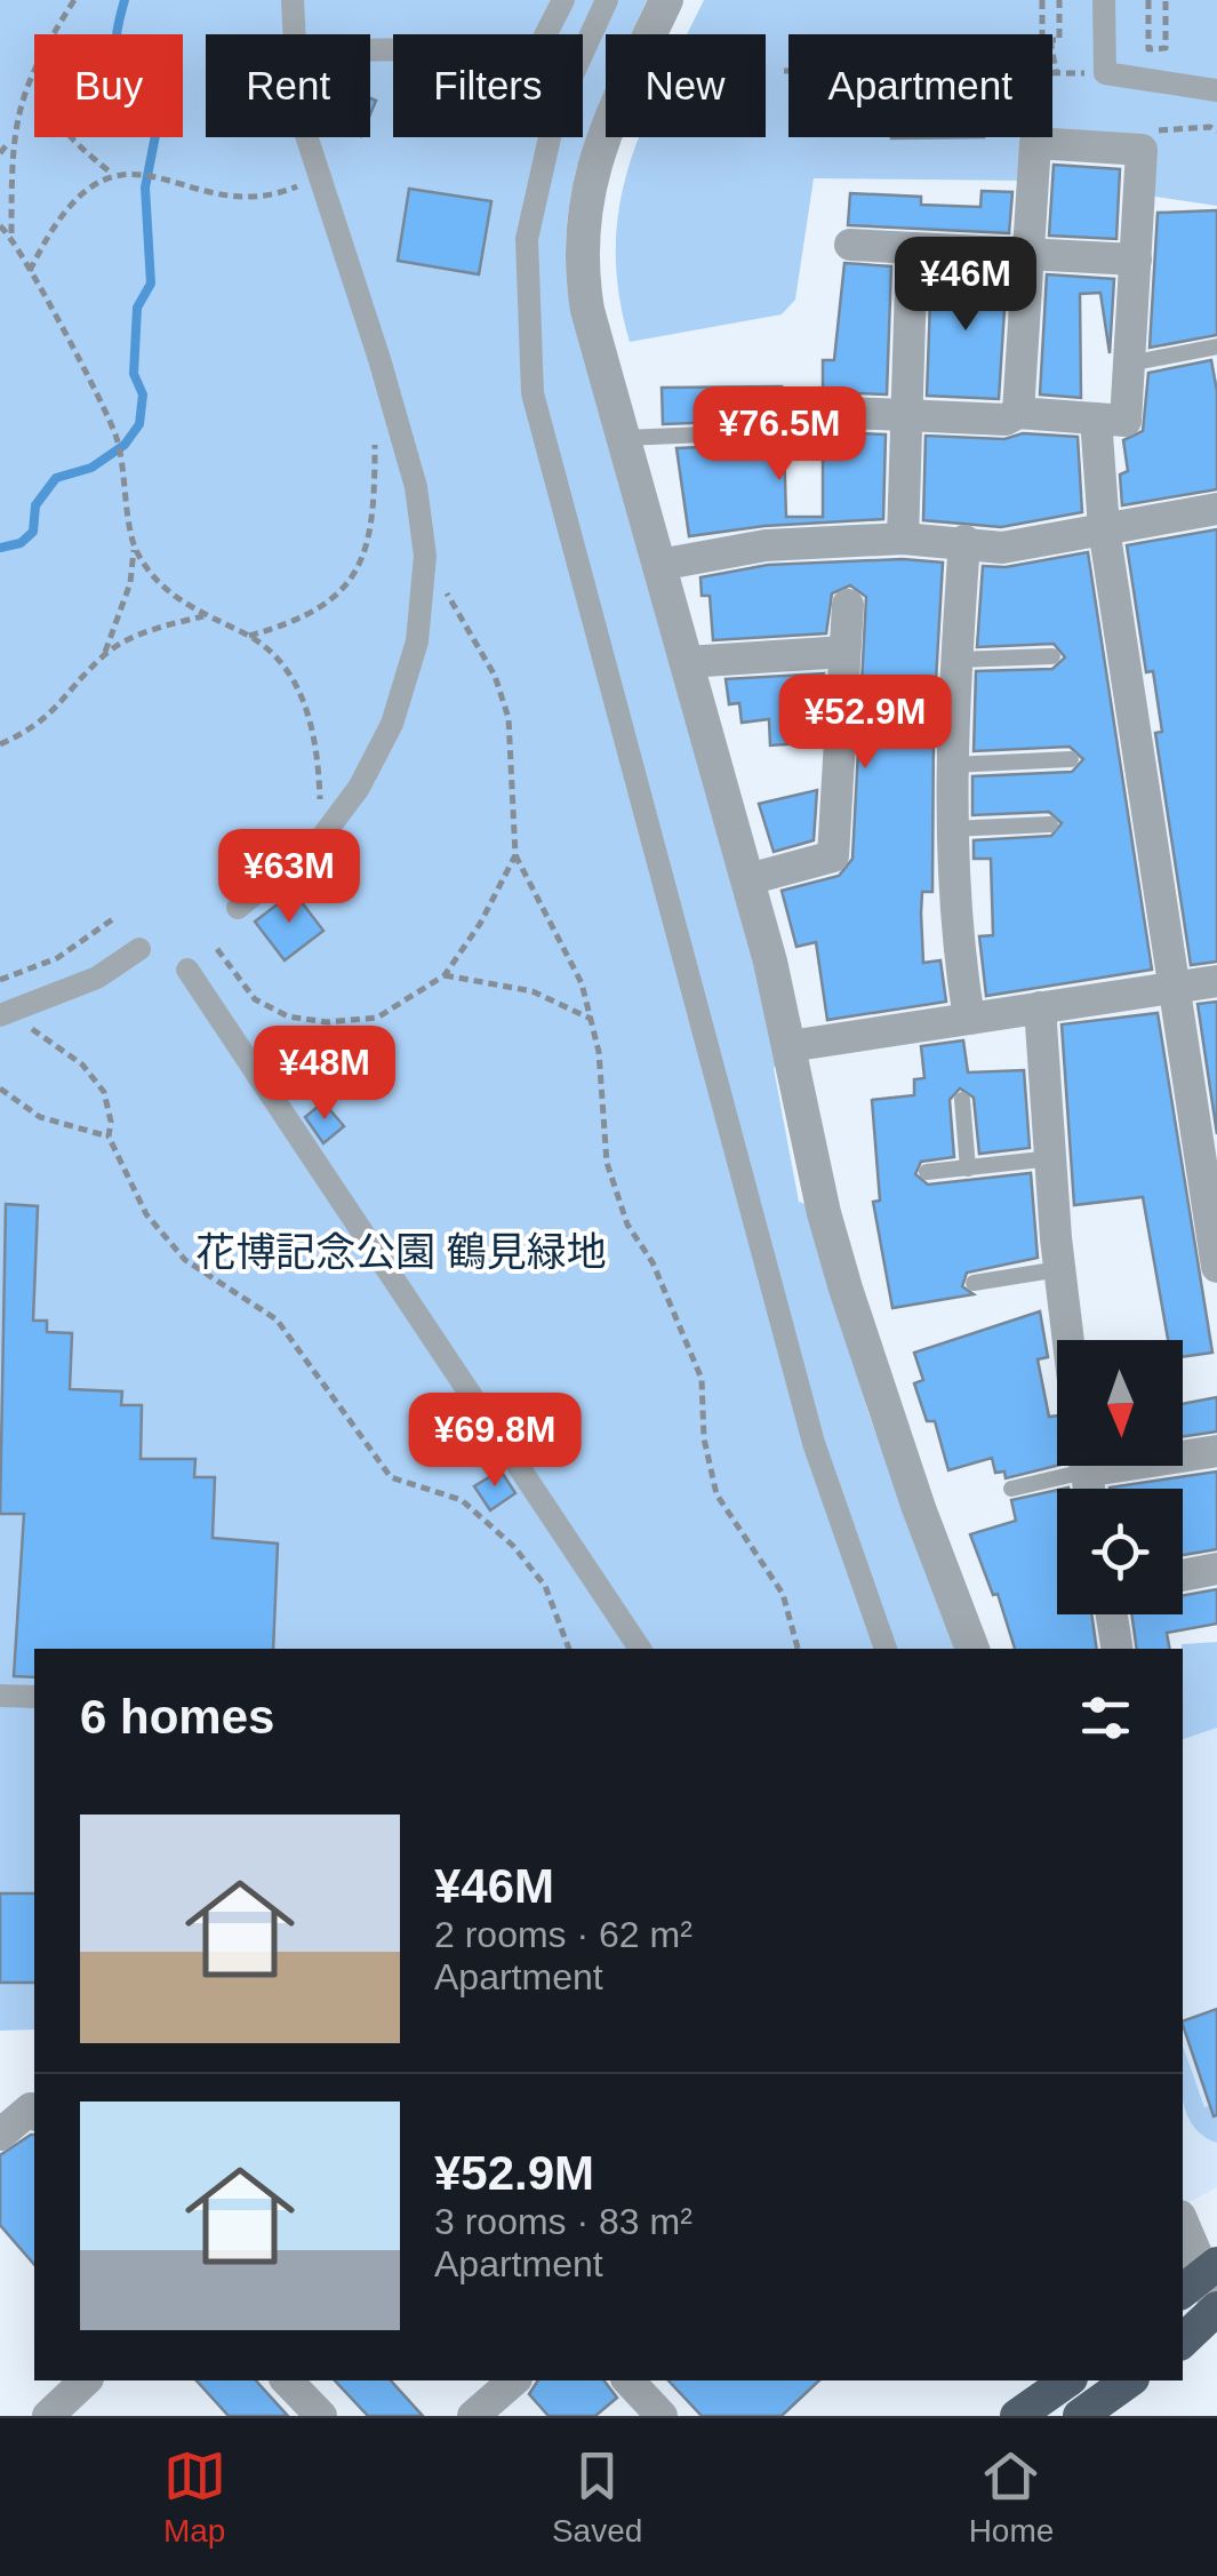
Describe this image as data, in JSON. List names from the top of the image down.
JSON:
{
  "parks": ["花博記念公園 鶴見緑地"],
  "north": "bottom",
  "page": {
    "chip": [
      "Buy",
      "Rent",
      "Filters",
      "New",
      "Apartment"
    ],
    "price": [
      "¥46M",
      "¥76.5M",
      "¥52.9M",
      "¥63M",
      "¥48M",
      "¥69.8M"
    ],
    "heading": "6 homes",
    "list": [
      {
        "name": "¥46M",
        "note": "2 rooms · 62 m² · Apartment"
      },
      {
        "name": "¥52.9M",
        "note": "3 rooms · 83 m² · Apartment"
      }
    ],
    "tabs": ["Map", "Saved", "Home"]
  }
}
